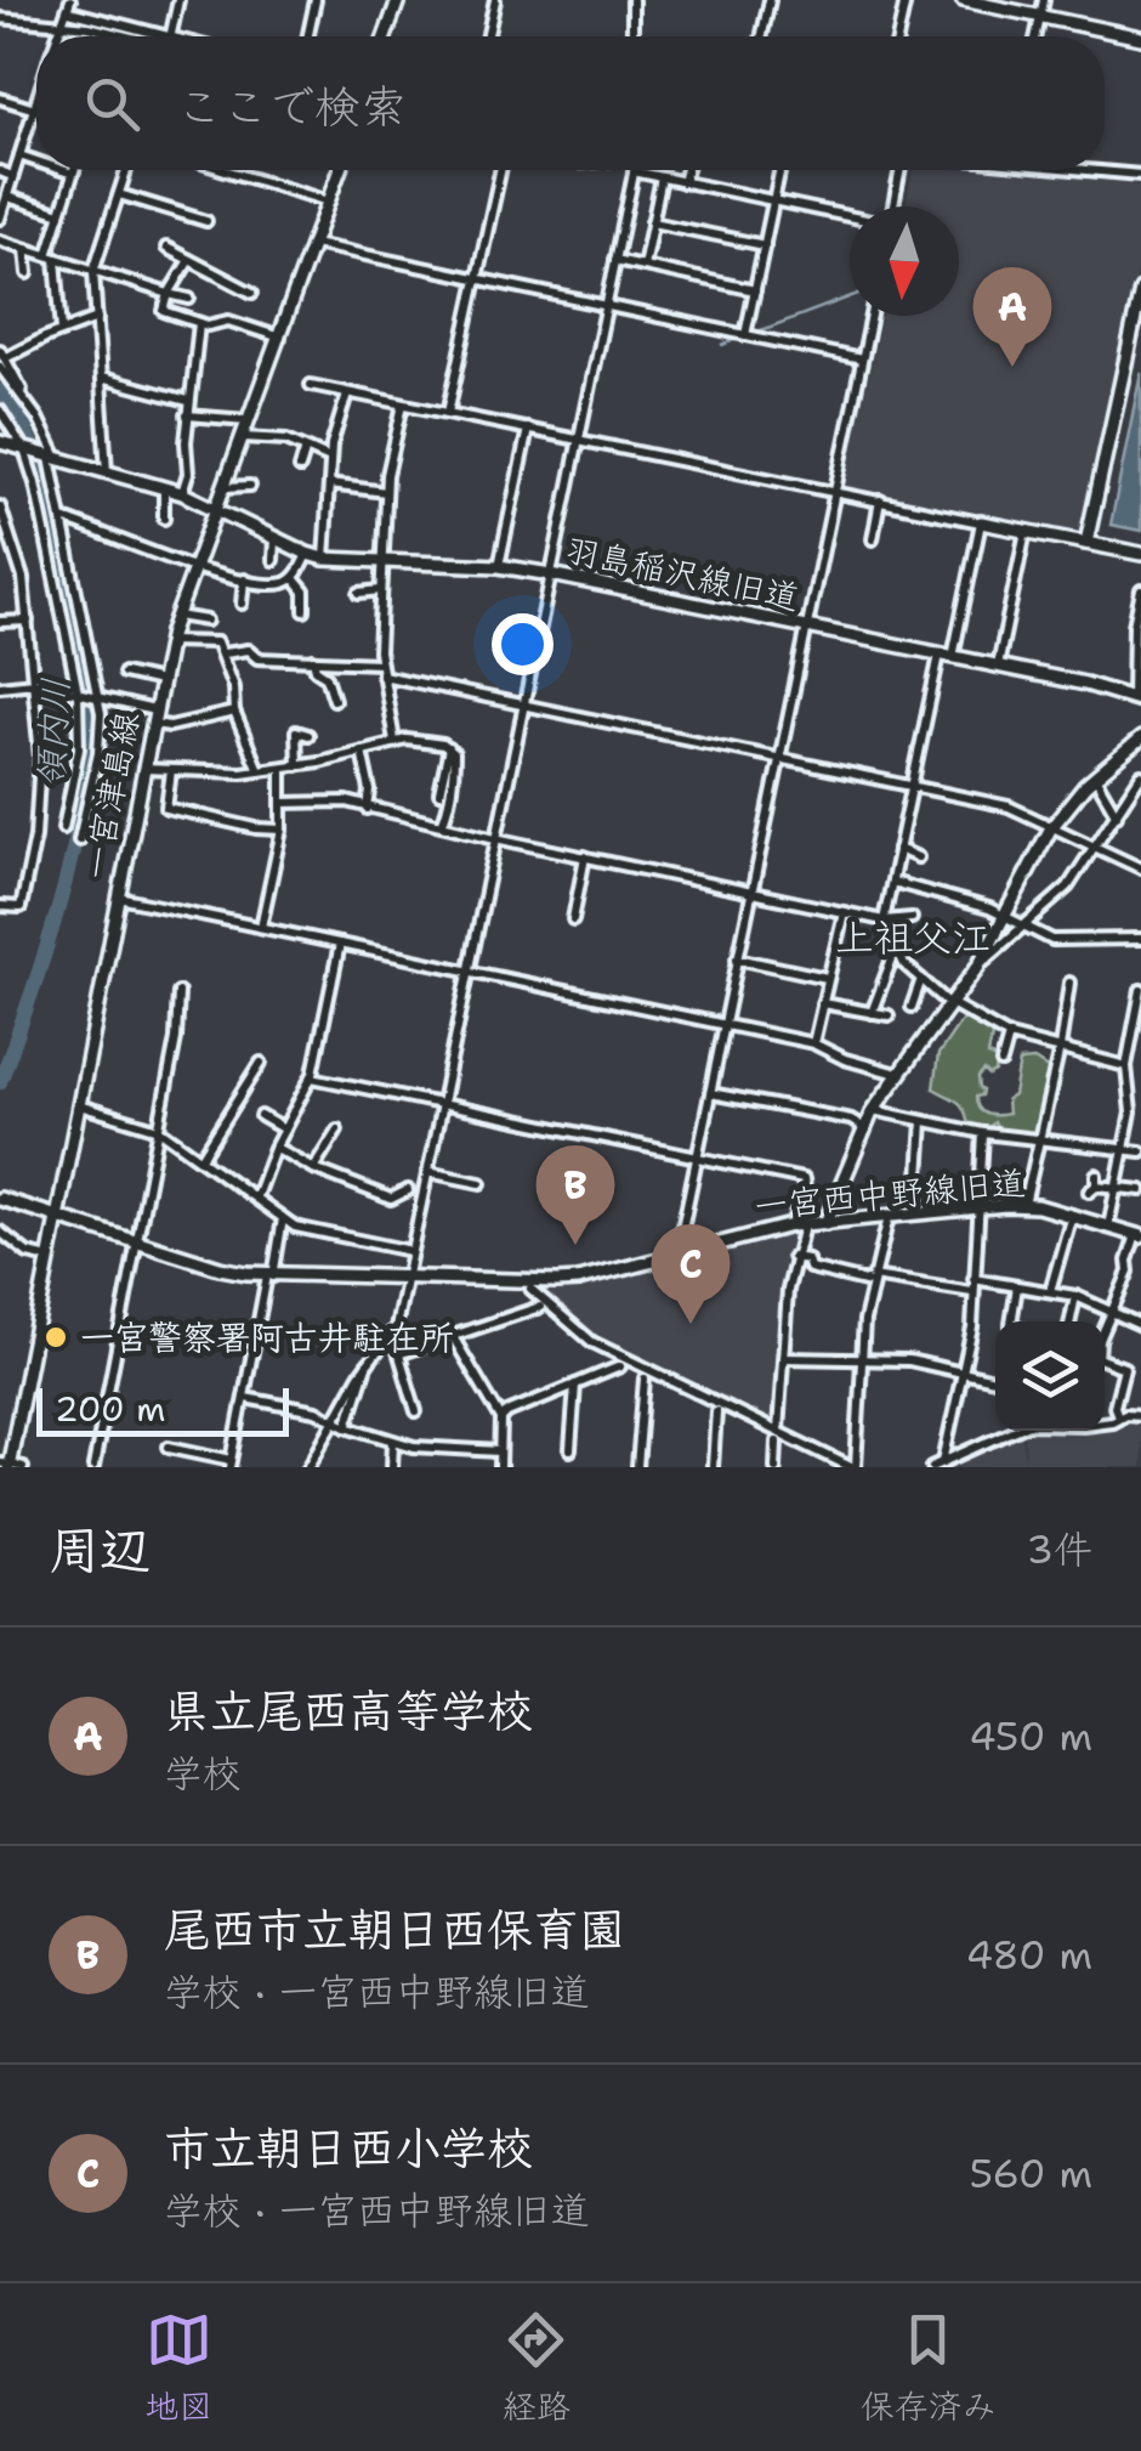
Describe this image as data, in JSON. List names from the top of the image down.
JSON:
{
  "streets": {
    "street": ["羽島稲沢線旧道", "一宮津島線", "一宮西中野線旧道"]
  },
  "crossings": [
    ["羽島稲沢線旧道", "一宮津島線"],
    ["一宮津島線", "一宮西中野線旧道"]
  ],
  "districts": ["上祖父江"],
  "water": ["領内川"],
  "places": ["一宮警察署阿古井駐在所"],
  "scale_bar": "200 m",
  "north": "bottom",
  "page": {
    "search": "ここで検索",
    "pins": ["A", "B", "C"],
    "scale": "200 m",
    "heading": ["周辺", "3件"],
    "list": [
      {
        "mark": "A",
        "name": "県立尾西高等学校",
        "note": "学校",
        "value": "450 m"
      },
      {
        "mark": "B",
        "name": "尾西市立朝日西保育園",
        "note": "学校 · 一宮西中野線旧道",
        "value": "480 m"
      },
      {
        "mark": "C",
        "name": "市立朝日西小学校",
        "note": "学校 · 一宮西中野線旧道",
        "value": "560 m"
      }
    ],
    "nav": ["地図", "経路", "保存済み"]
  }
}
